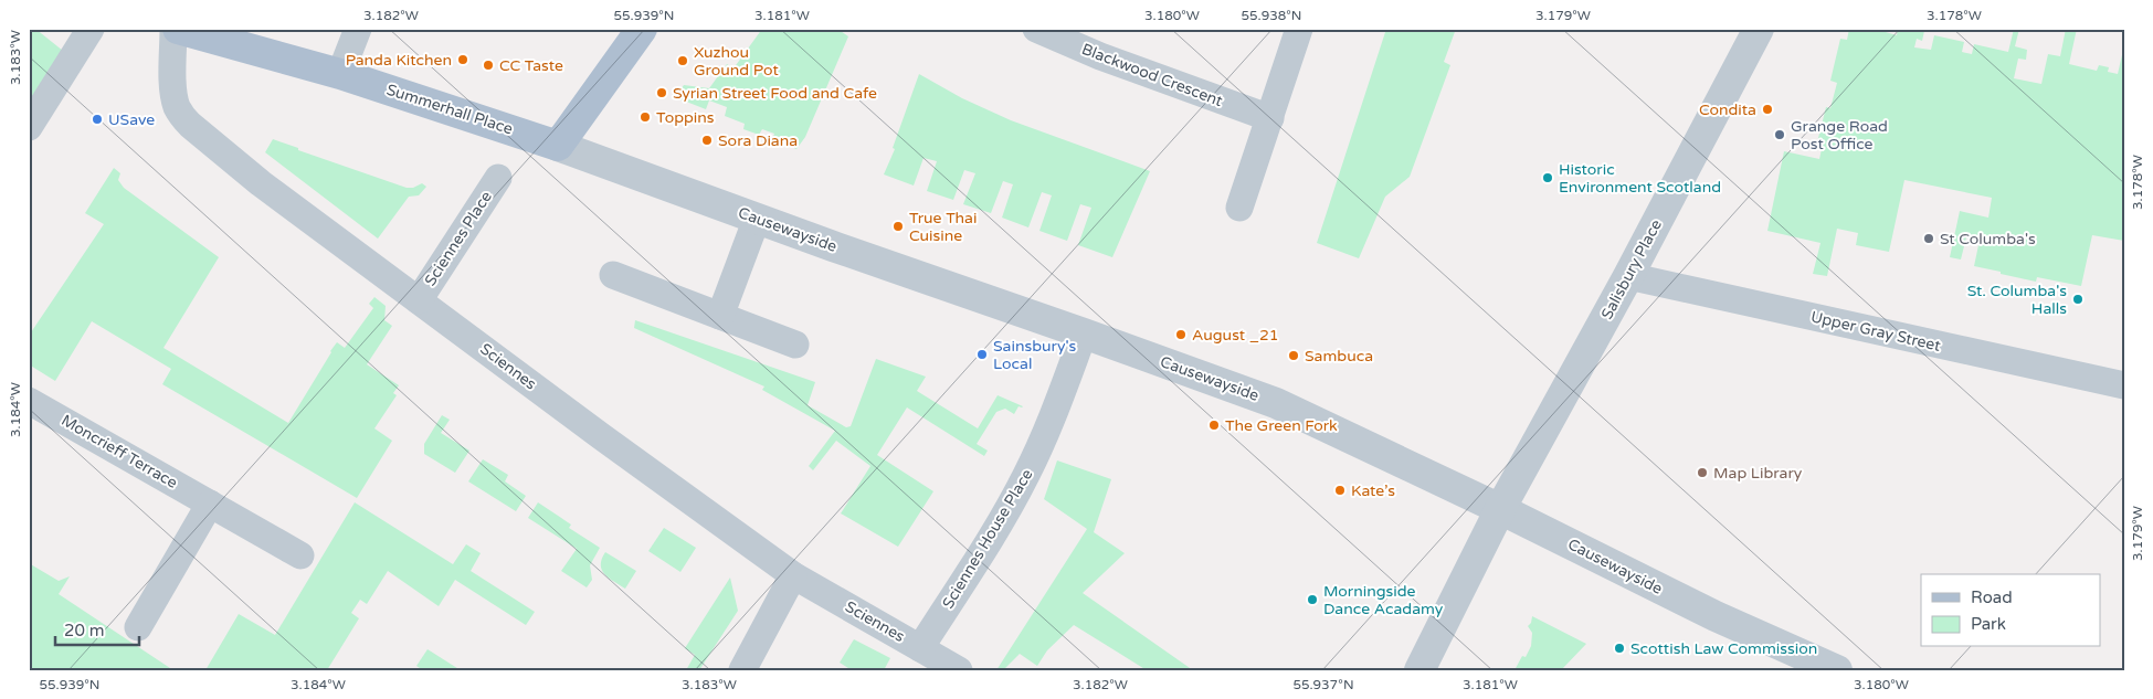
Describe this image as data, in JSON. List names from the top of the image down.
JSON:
{
  "streets": {
    "main road": ["Summerhall Place"],
    "street": [
      "Blackwood Crescent",
      "Causewayside",
      "Sciennes Place",
      "Salisbury Place",
      "Upper Gray Street",
      "Sciennes",
      "Moncrieff Terrace",
      "Sciennes House Place"
    ]
  },
  "crossings": [
    ["Summerhall Place", "Causewayside"],
    ["Causewayside", "Salisbury Place"],
    ["Causewayside", "Sciennes House Place"],
    ["Sciennes Place", "Sciennes"],
    ["Salisbury Place", "Upper Gray Street"],
    ["Sciennes", "Sciennes House Place"]
  ],
  "places": [
    "Panda Kitchen",
    "Xuzhou Ground Pot",
    "CC Taste",
    "Syrian Street Food and Cafe",
    "Condita",
    "Toppins",
    "USave",
    "Grange Road Post Office",
    "Sora Diana",
    "Historic Environment Scotland",
    "True Thai Cuisine",
    "St Columba's",
    "St. Columba's Halls",
    "August _21",
    "Sainsbury's Local",
    "Sambuca",
    "The Green Fork",
    "Map Library",
    "Kate’s",
    "Morningside Dance Acadamy",
    "Scottish Law Commission"
  ],
  "legend": ["Road", "Park"],
  "scale_bar": "20 m",
  "coordinates": [
    "3.182°W",
    "55.939°N",
    "3.181°W",
    "3.180°W",
    "55.938°N",
    "3.179°W",
    "3.178°W",
    "3.183°W",
    "3.184°W",
    "55.937°N"
  ]
}
